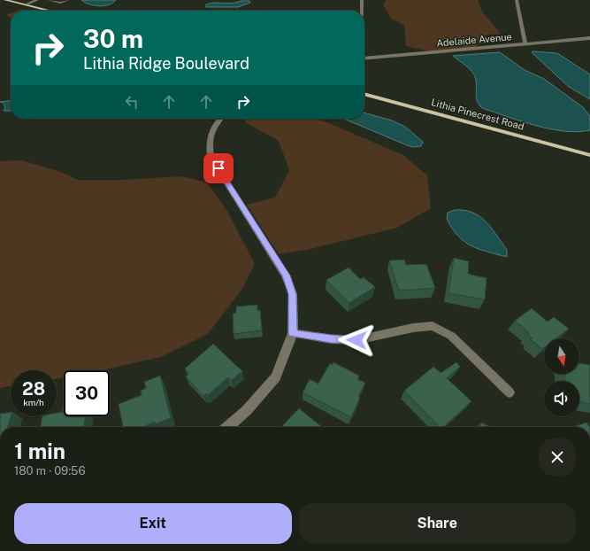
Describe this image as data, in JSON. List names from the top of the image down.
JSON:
{
  "streets": {
    "main road": ["Lithia Pinecrest Road"],
    "street": ["Adelaide Avenue"]
  },
  "north": "bottom",
  "page": {
    "turn": ["30 m", "Lithia Ridge Boulevard"],
    "speed": "28 km/h",
    "limit": "30",
    "heading": ["1 min", "180 m · 09:56"],
    "buttons": ["Exit", "Share"]
  }
}
